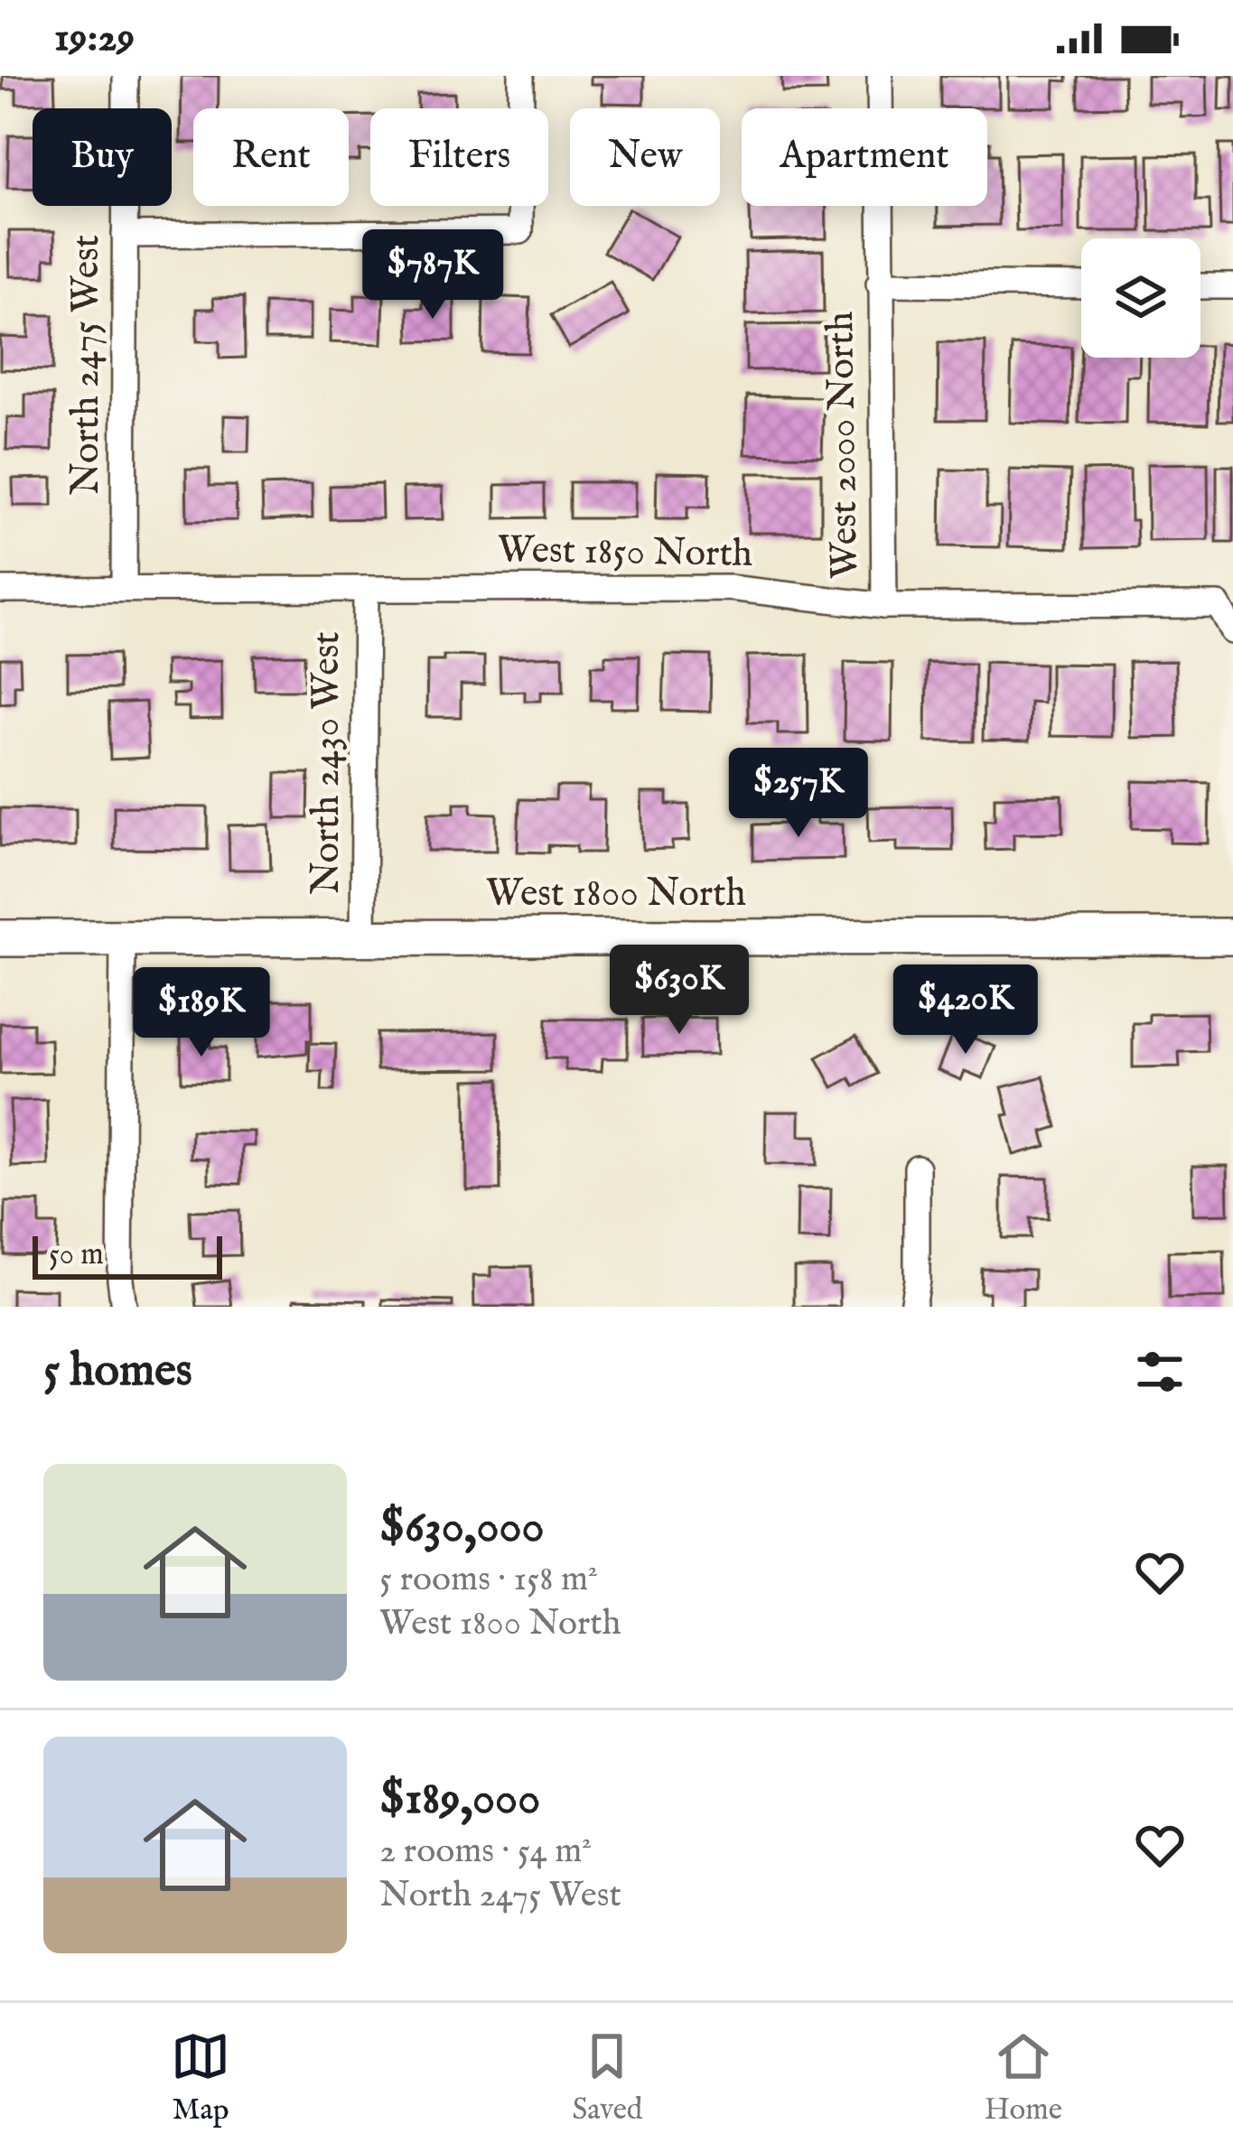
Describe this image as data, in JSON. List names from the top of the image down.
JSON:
{
  "streets": {
    "main road": ["West 1800 North"],
    "street": [
      "North 2475 West",
      "West 2000 North",
      "West 1850 North",
      "North 2430 West"
    ]
  },
  "crossings": [
    ["North 2475 West", "West 1850 North"],
    ["West 2000 North", "West 1850 North"],
    ["West 1850 North", "North 2430 West"],
    ["North 2430 West", "West 1800 North"]
  ],
  "scale_bar": "50 m",
  "page": {
    "status": "19:29",
    "chip": [
      "Buy",
      "Rent",
      "Filters",
      "New",
      "Apartment"
    ],
    "price": [
      "$787K",
      "$257K",
      "$630K",
      "$420K",
      "$189K"
    ],
    "scale": "50 m",
    "heading": "5 homes",
    "list": [
      {
        "name": "$630,000",
        "note": "5 rooms · 158 m² · West 1800 North"
      },
      {
        "name": "$189,000",
        "note": "2 rooms · 54 m² · North 2475 West"
      }
    ],
    "tabs": ["Map", "Saved", "Home"]
  }
}
